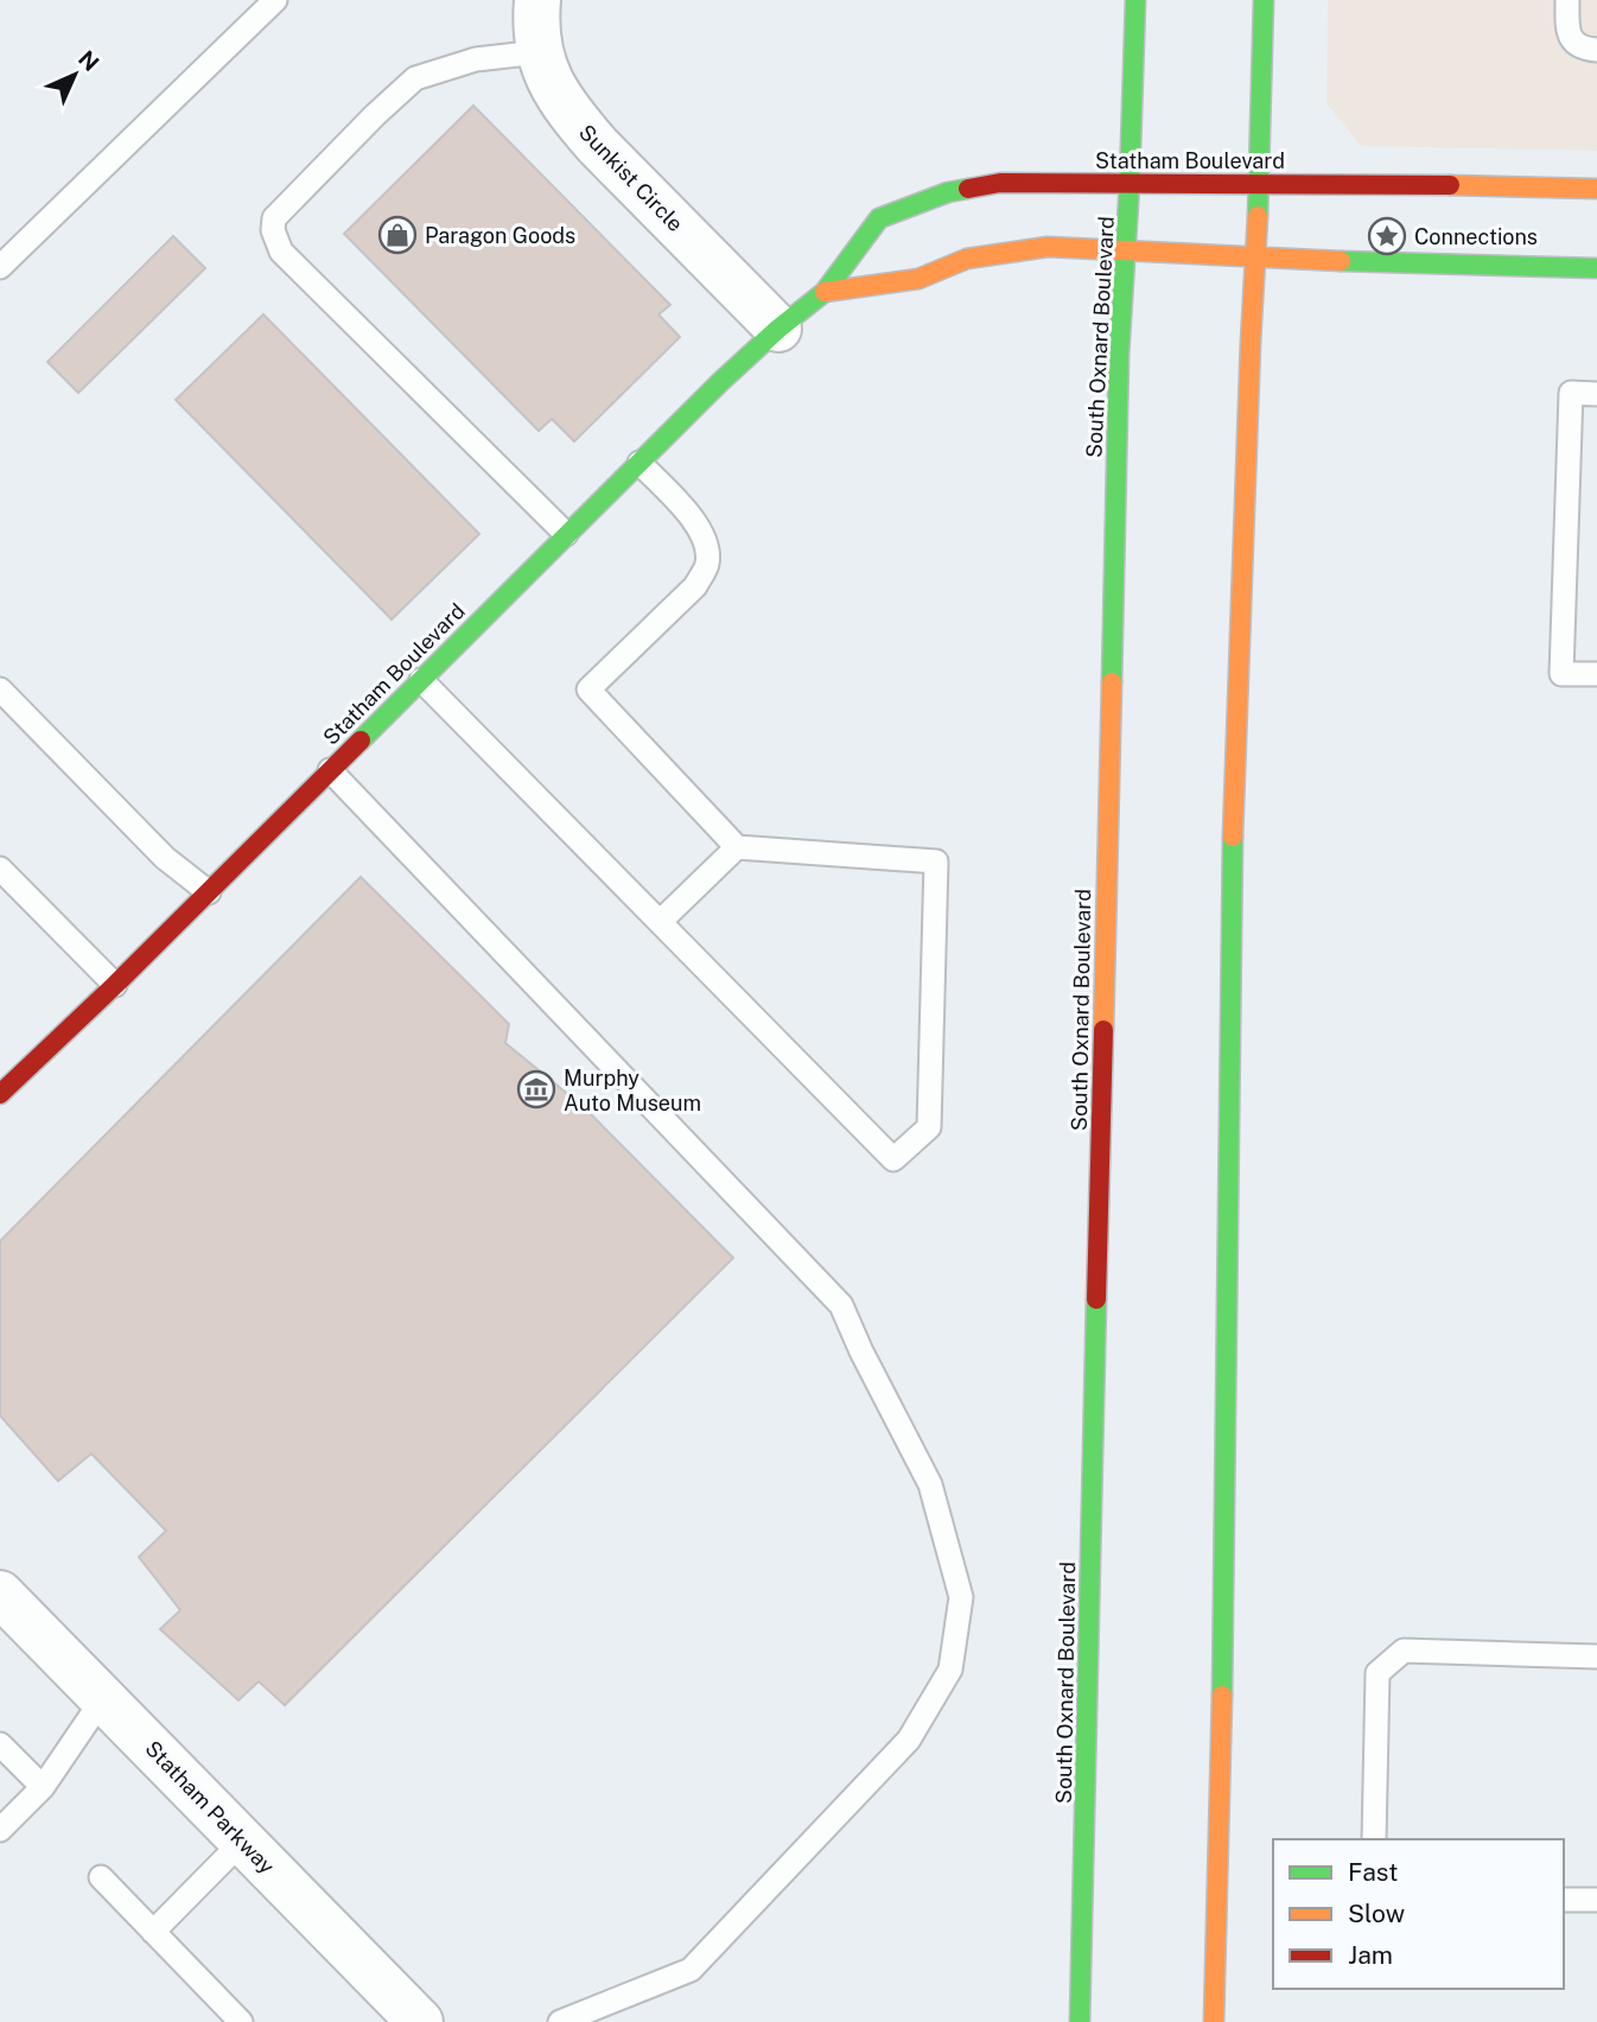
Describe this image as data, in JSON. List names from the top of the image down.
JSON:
{
  "streets": {
    "main road": ["Statham Boulevard", "South Oxnard Boulevard"],
    "street": ["Sunkist Circle", "Statham Parkway"]
  },
  "crossings": [
    ["Statham Boulevard", "Sunkist Circle"],
    ["Statham Boulevard", "South Oxnard Boulevard"]
  ],
  "places": {
    "shop": ["Paragon Goods"],
    "place": ["Connections"],
    "museum": ["Murphy Auto Museum"]
  },
  "legend": ["Fast", "Slow", "Jam"],
  "north": "top right"
}
